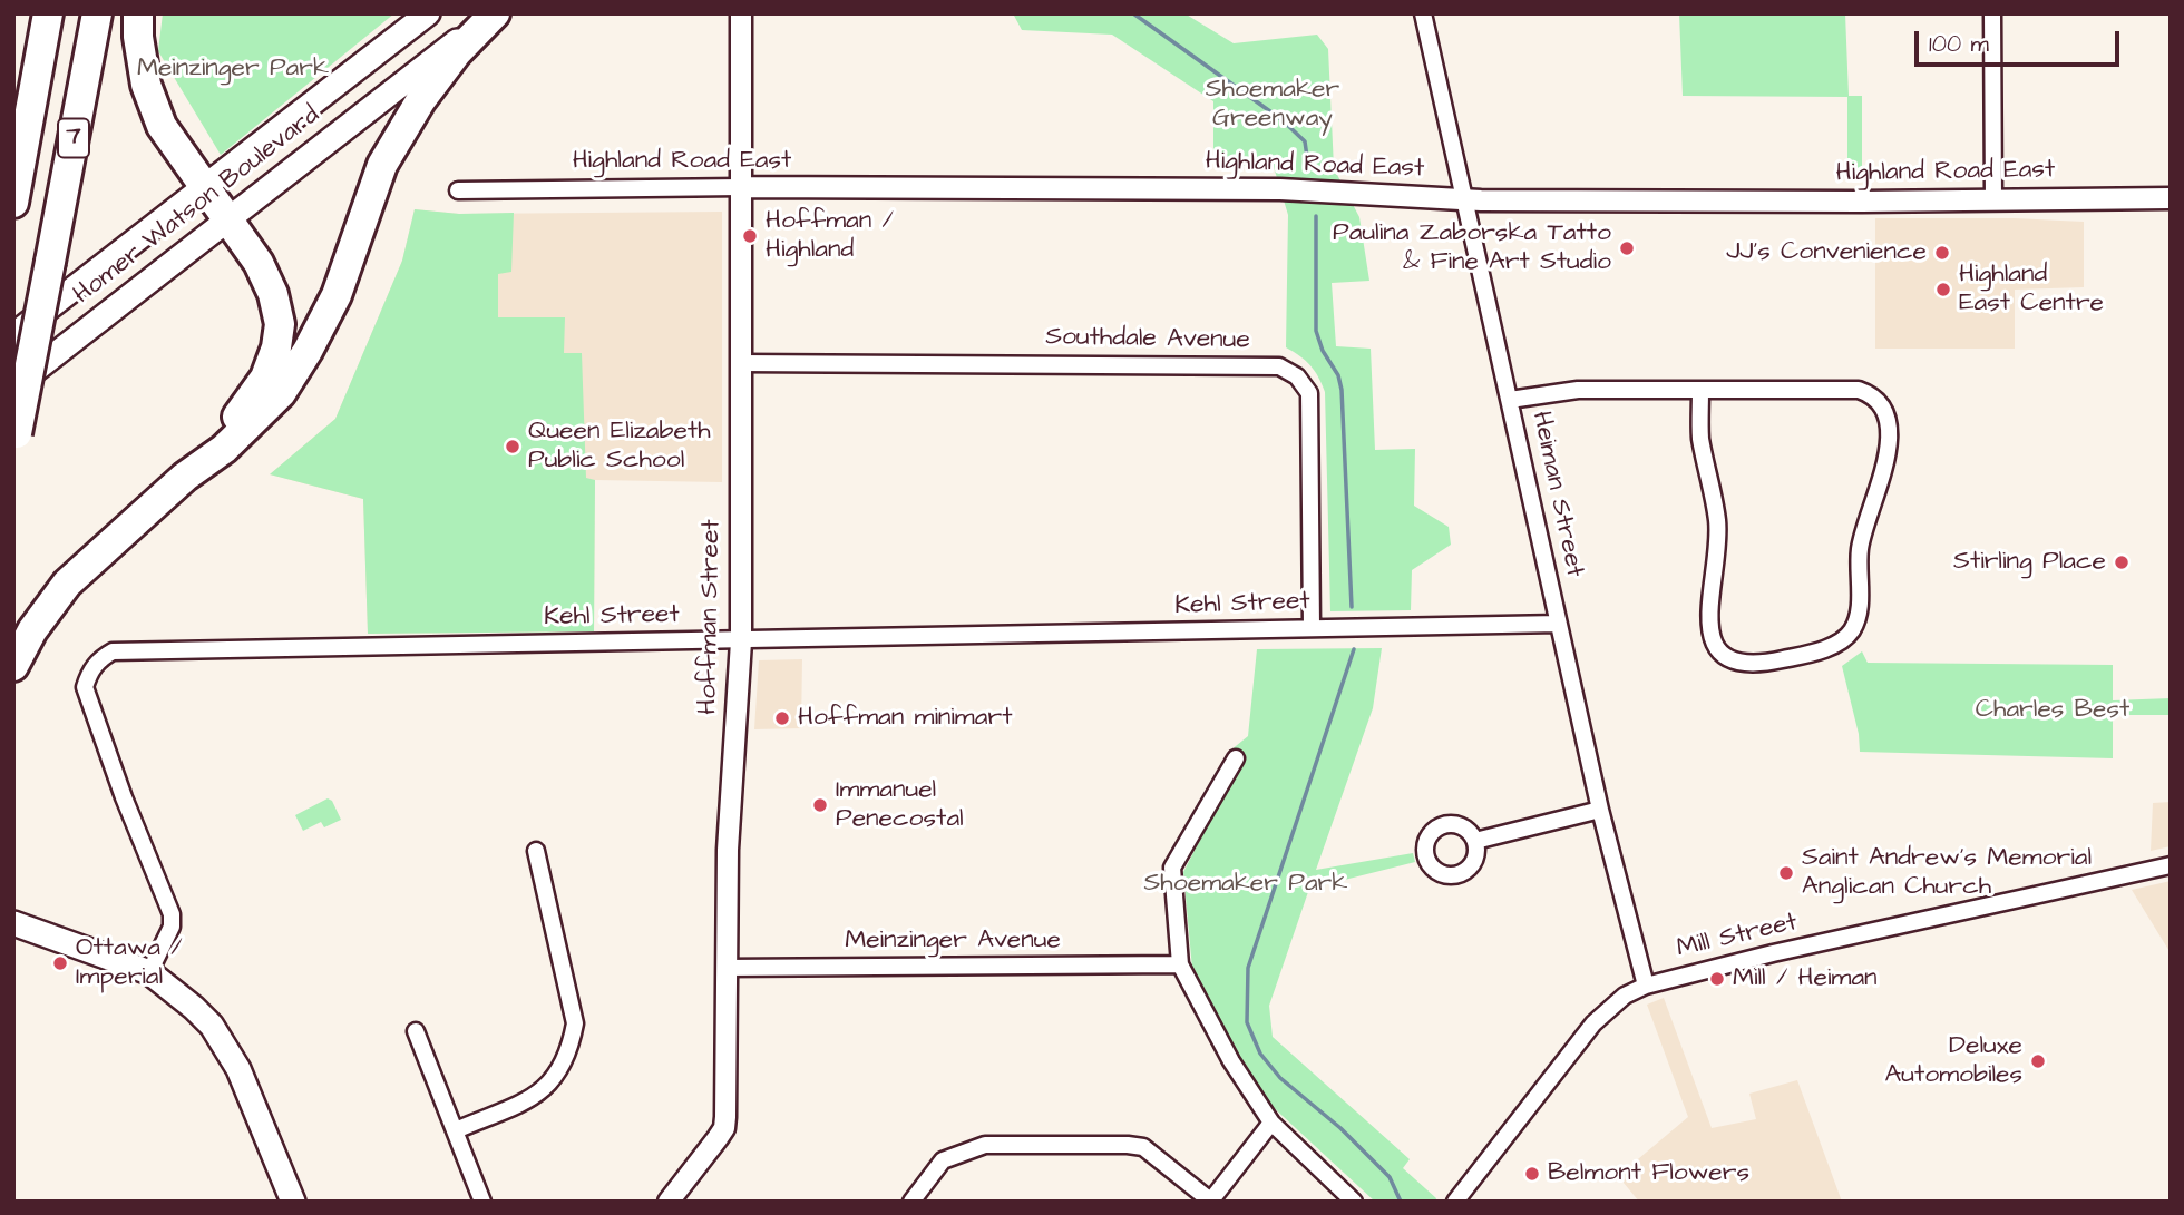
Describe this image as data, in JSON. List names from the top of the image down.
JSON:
{
  "streets": {
    "highway": ["7"],
    "main road": ["Homer Watson Boulevard"],
    "street": [
      "Highland Road East",
      "Southdale Avenue",
      "Heiman Street",
      "Kehl Street",
      "Hoffman Street",
      "Mill Street",
      "Meinzinger Avenue"
    ]
  },
  "crossings": [
    ["Highland Road East", "Heiman Street"],
    ["Highland Road East", "Hoffman Street"],
    ["Southdale Avenue", "Kehl Street"],
    ["Southdale Avenue", "Hoffman Street"],
    ["Heiman Street", "Kehl Street"],
    ["Heiman Street", "Mill Street"],
    ["Kehl Street", "Hoffman Street"],
    ["Hoffman Street", "Meinzinger Avenue"]
  ],
  "parks": [
    "Meinzinger Park",
    "Shoemaker Greenway",
    "Charles Best",
    "Shoemaker Park"
  ],
  "places": [
    "Hoffman / Highland",
    "Paulina Zaborska Tatto & Fine Art Studio",
    "JJ's Convenience",
    "Highland East Centre",
    "Queen Elizabeth Public School",
    "Stirling Place",
    "Hoffman minimart",
    "Immanuel Penecostal",
    "Saint Andrew's Memorial Anglican Church",
    "Ottawa / Imperial",
    "Mill / Heiman",
    "Deluxe Automobiles",
    "Belmont Flowers"
  ],
  "scale_bar": "100 m"
}
